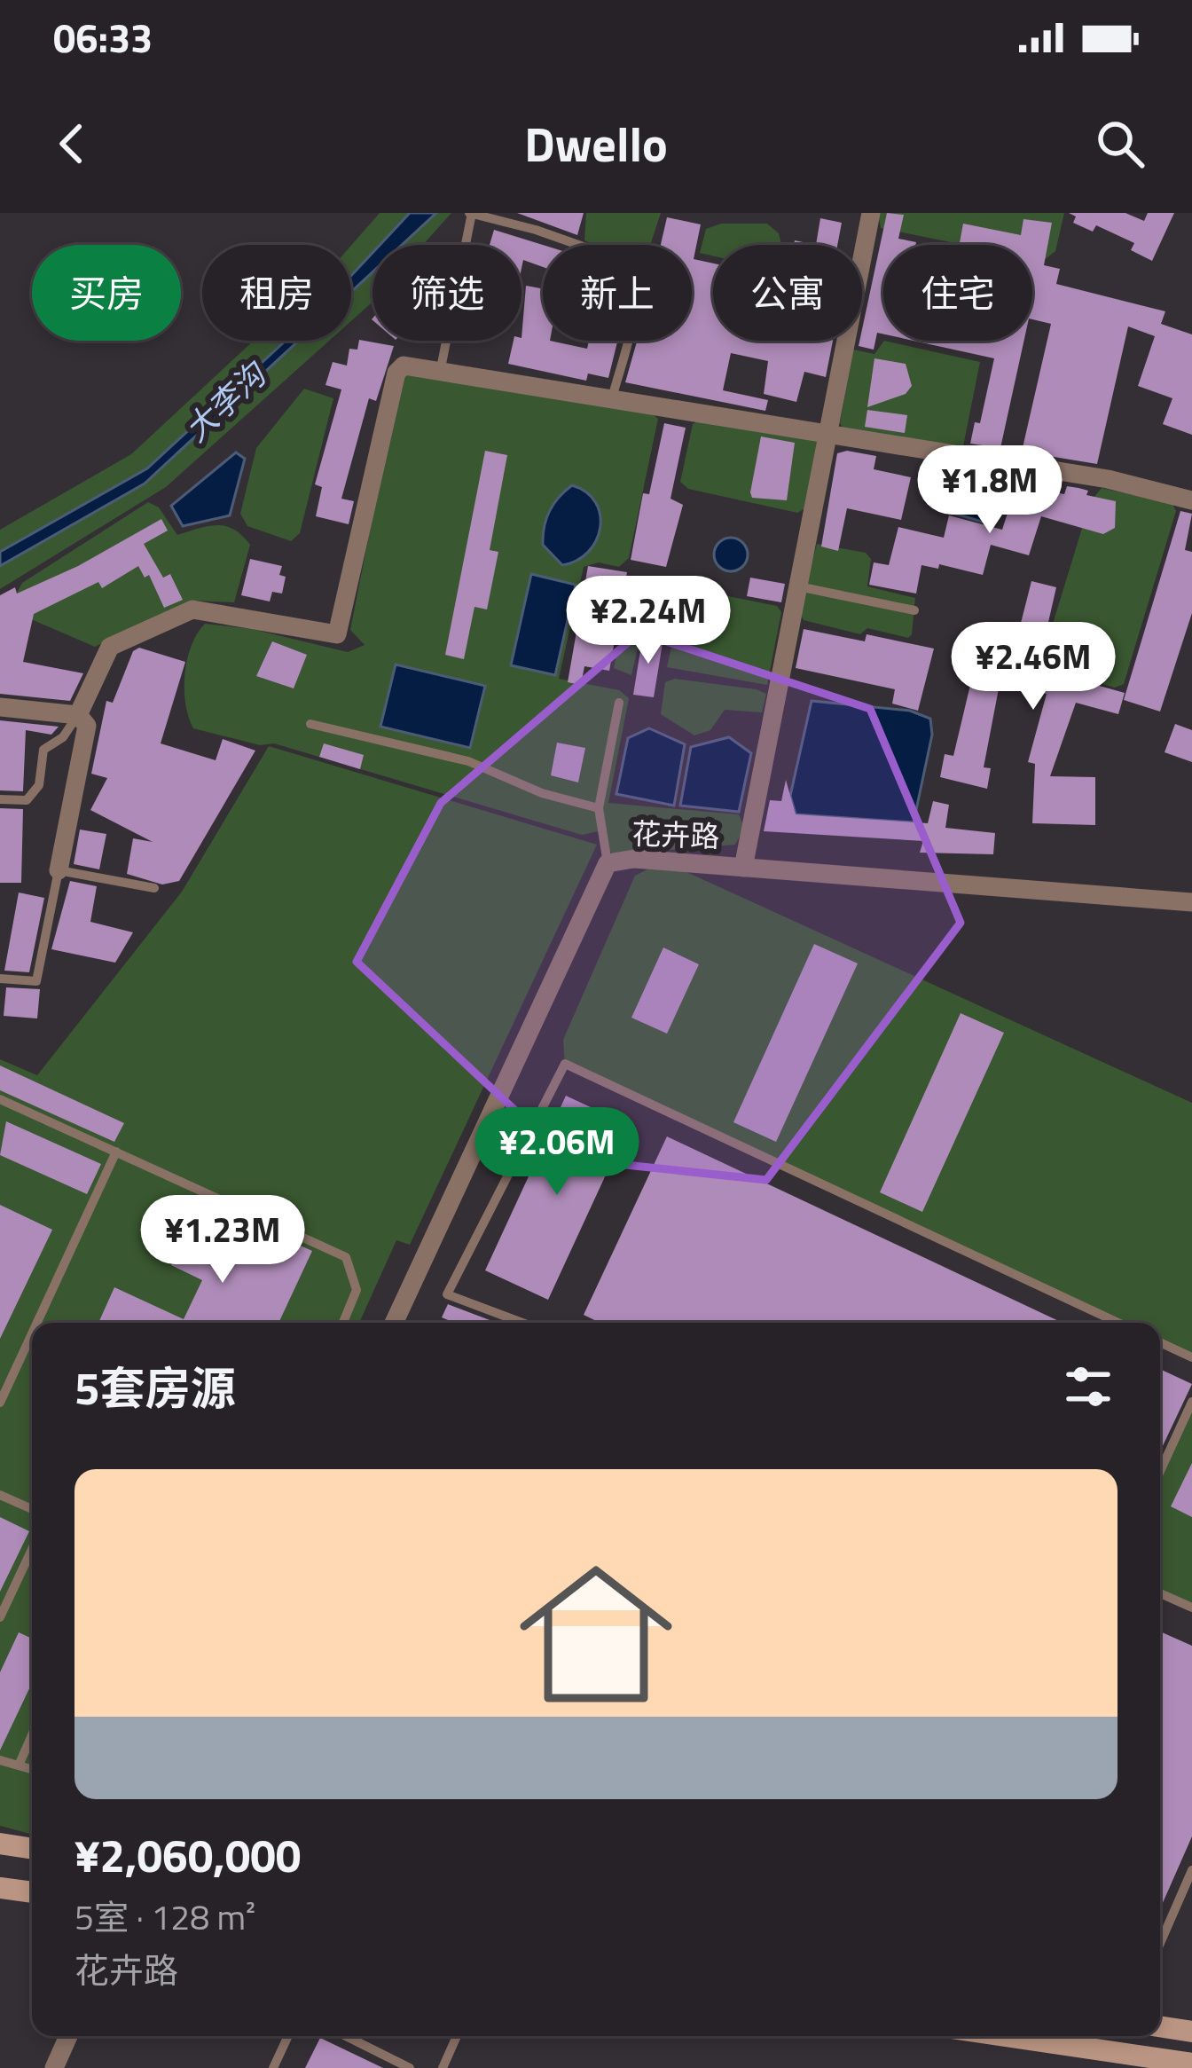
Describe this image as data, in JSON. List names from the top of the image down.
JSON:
{
  "streets": {
    "street": ["花卉路"]
  },
  "water": ["大李沟"],
  "page": {
    "status": "06:33",
    "header": "Dwello",
    "chip": [
      "买房",
      "租房",
      "筛选",
      "新上",
      "公寓",
      "住宅"
    ],
    "price": [
      "¥1.8M",
      "¥2.24M",
      "¥2.46M",
      "¥2.06M",
      "¥1.23M"
    ],
    "heading": "5套房源",
    "list": [
      {
        "name": "¥2,060,000",
        "note": "5室 · 128 m² · 花卉路"
      }
    ]
  }
}
